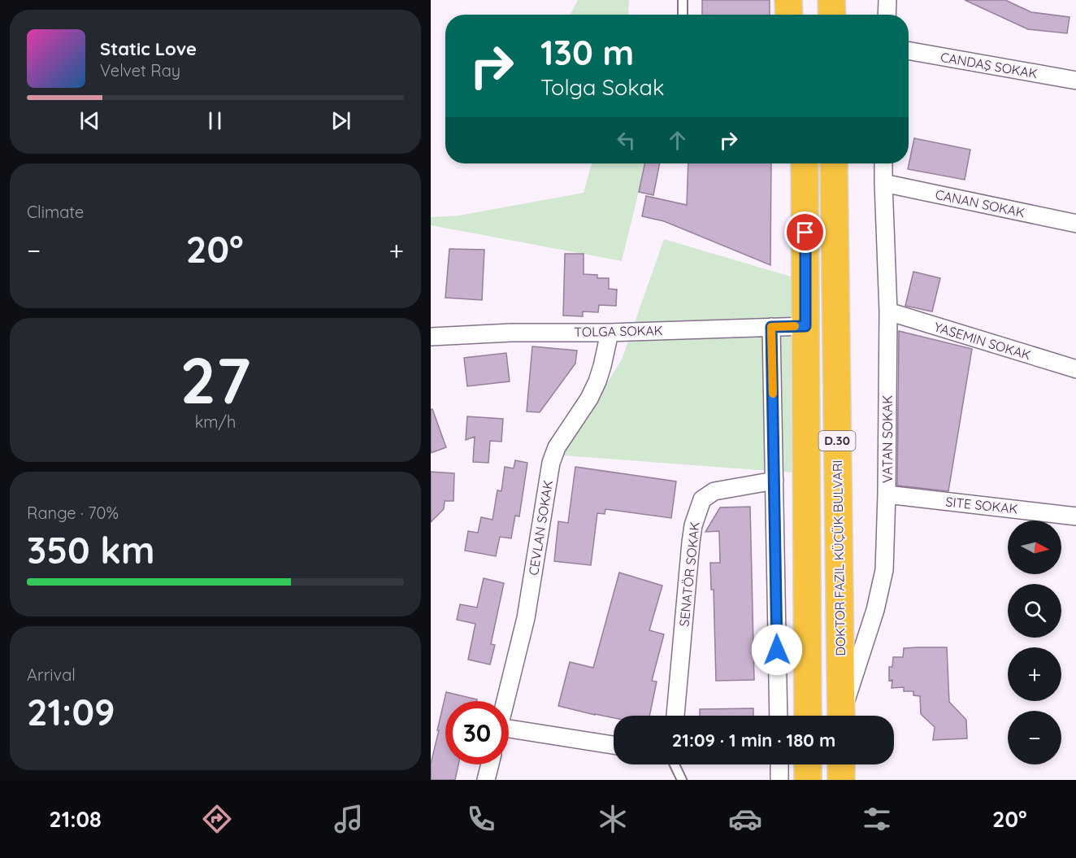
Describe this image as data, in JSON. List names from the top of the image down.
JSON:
{
  "streets": {
    "highway": ["D.30"],
    "street": [
      "CANDAŞ SOKAK",
      "CANAN SOKAK",
      "TOLGA SOKAK",
      "YASEMIN SOKAK",
      "VATAN SOKAK",
      "SITE SOKAK",
      "CEVLAN SOKAK",
      "SENATÖR SOKAK"
    ]
  },
  "crossings": [
    ["CANAN SOKAK", "VATAN SOKAK"],
    ["TOLGA SOKAK", "D.30"],
    ["TOLGA SOKAK", "CEVLAN SOKAK"],
    ["YASEMIN SOKAK", "VATAN SOKAK"],
    ["VATAN SOKAK", "SITE SOKAK"]
  ],
  "north": "right",
  "page": {
    "turn": ["130 m", "Tolga Sokak"],
    "song": ["Static Love", "Velvet Ray"],
    "tile": [
      "Climate",
      ["27", "km/h"],
      ["Range · 70%", "350 km"],
      ["Arrival", "21:09"]
    ],
    "heat": ["−", "20°", "+"],
    "map_buttons": ["+", "−"],
    "limit": "30",
    "trip": "21:09 · 1 min · 180 m",
    "tabs": ["21:08", "20°"]
  }
}
